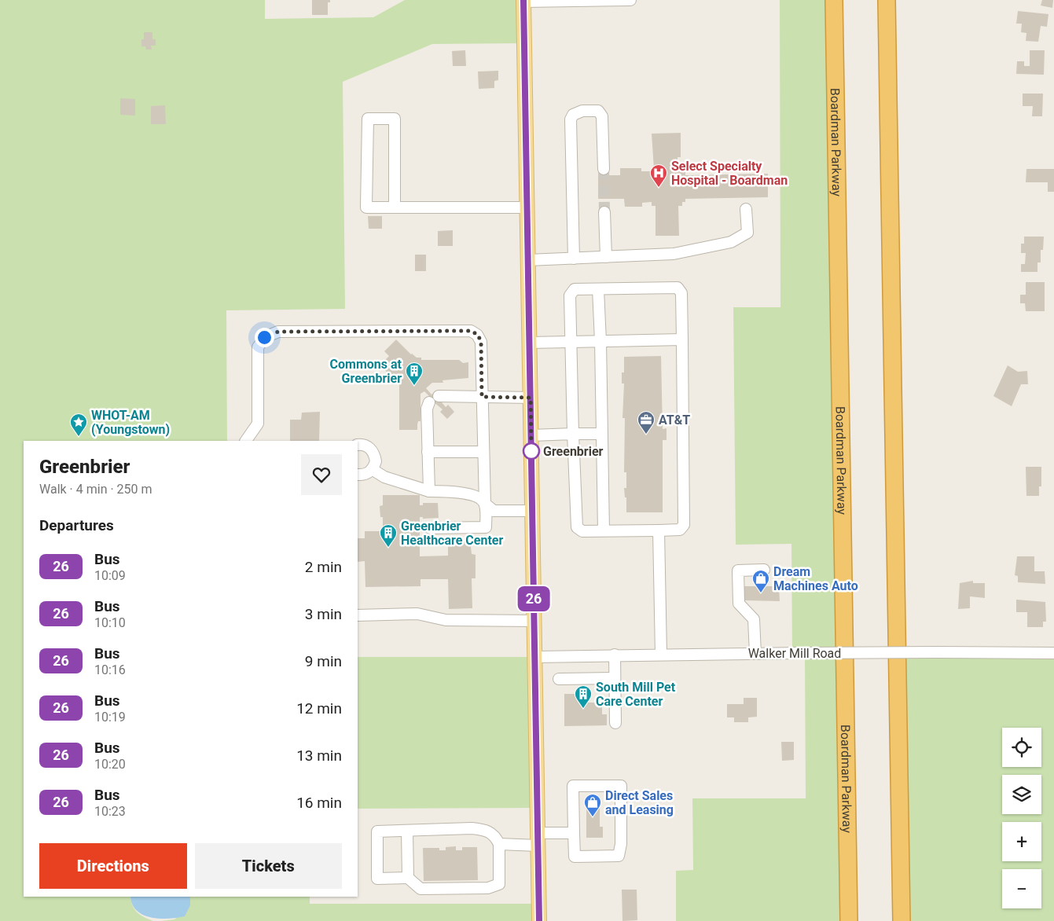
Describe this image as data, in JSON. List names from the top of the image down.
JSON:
{
  "streets": {
    "highway": ["Boardman Parkway"],
    "street": ["Walker Mill Road"]
  },
  "places": {
    "hospital": ["Select Specialty Hospital - Boardman"],
    "building": ["Commons at Greenbrier", "Greenbrier Healthcare Center", "South Mill Pet Care Center"],
    "office": ["AT&T"],
    "place": ["WHOT-AM (Youngstown)"],
    "other": ["Greenbrier"],
    "shop": ["Dream Machines Auto", "Direct Sales and Leasing"]
  },
  "lines": ["bus line 26"],
  "page": {
    "on_map": "26",
    "heading": [
      ["Greenbrier", "Walk · 4 min · 250 m"],
      "Departures"
    ],
    "list": [
      {
        "mark": "26",
        "name": "Bus",
        "note": "10:09",
        "value": "2 min"
      },
      {
        "mark": "26",
        "name": "Bus",
        "note": "10:10",
        "value": "3 min"
      },
      {
        "mark": "26",
        "name": "Bus",
        "note": "10:16",
        "value": "9 min"
      },
      {
        "mark": "26",
        "name": "Bus",
        "note": "10:19",
        "value": "12 min"
      },
      {
        "mark": "26",
        "name": "Bus",
        "note": "10:20",
        "value": "13 min"
      },
      {
        "mark": "26",
        "name": "Bus",
        "note": "10:23",
        "value": "16 min"
      }
    ],
    "map_buttons": ["+", "−"],
    "buttons": ["Directions", "Tickets"]
  }
}
